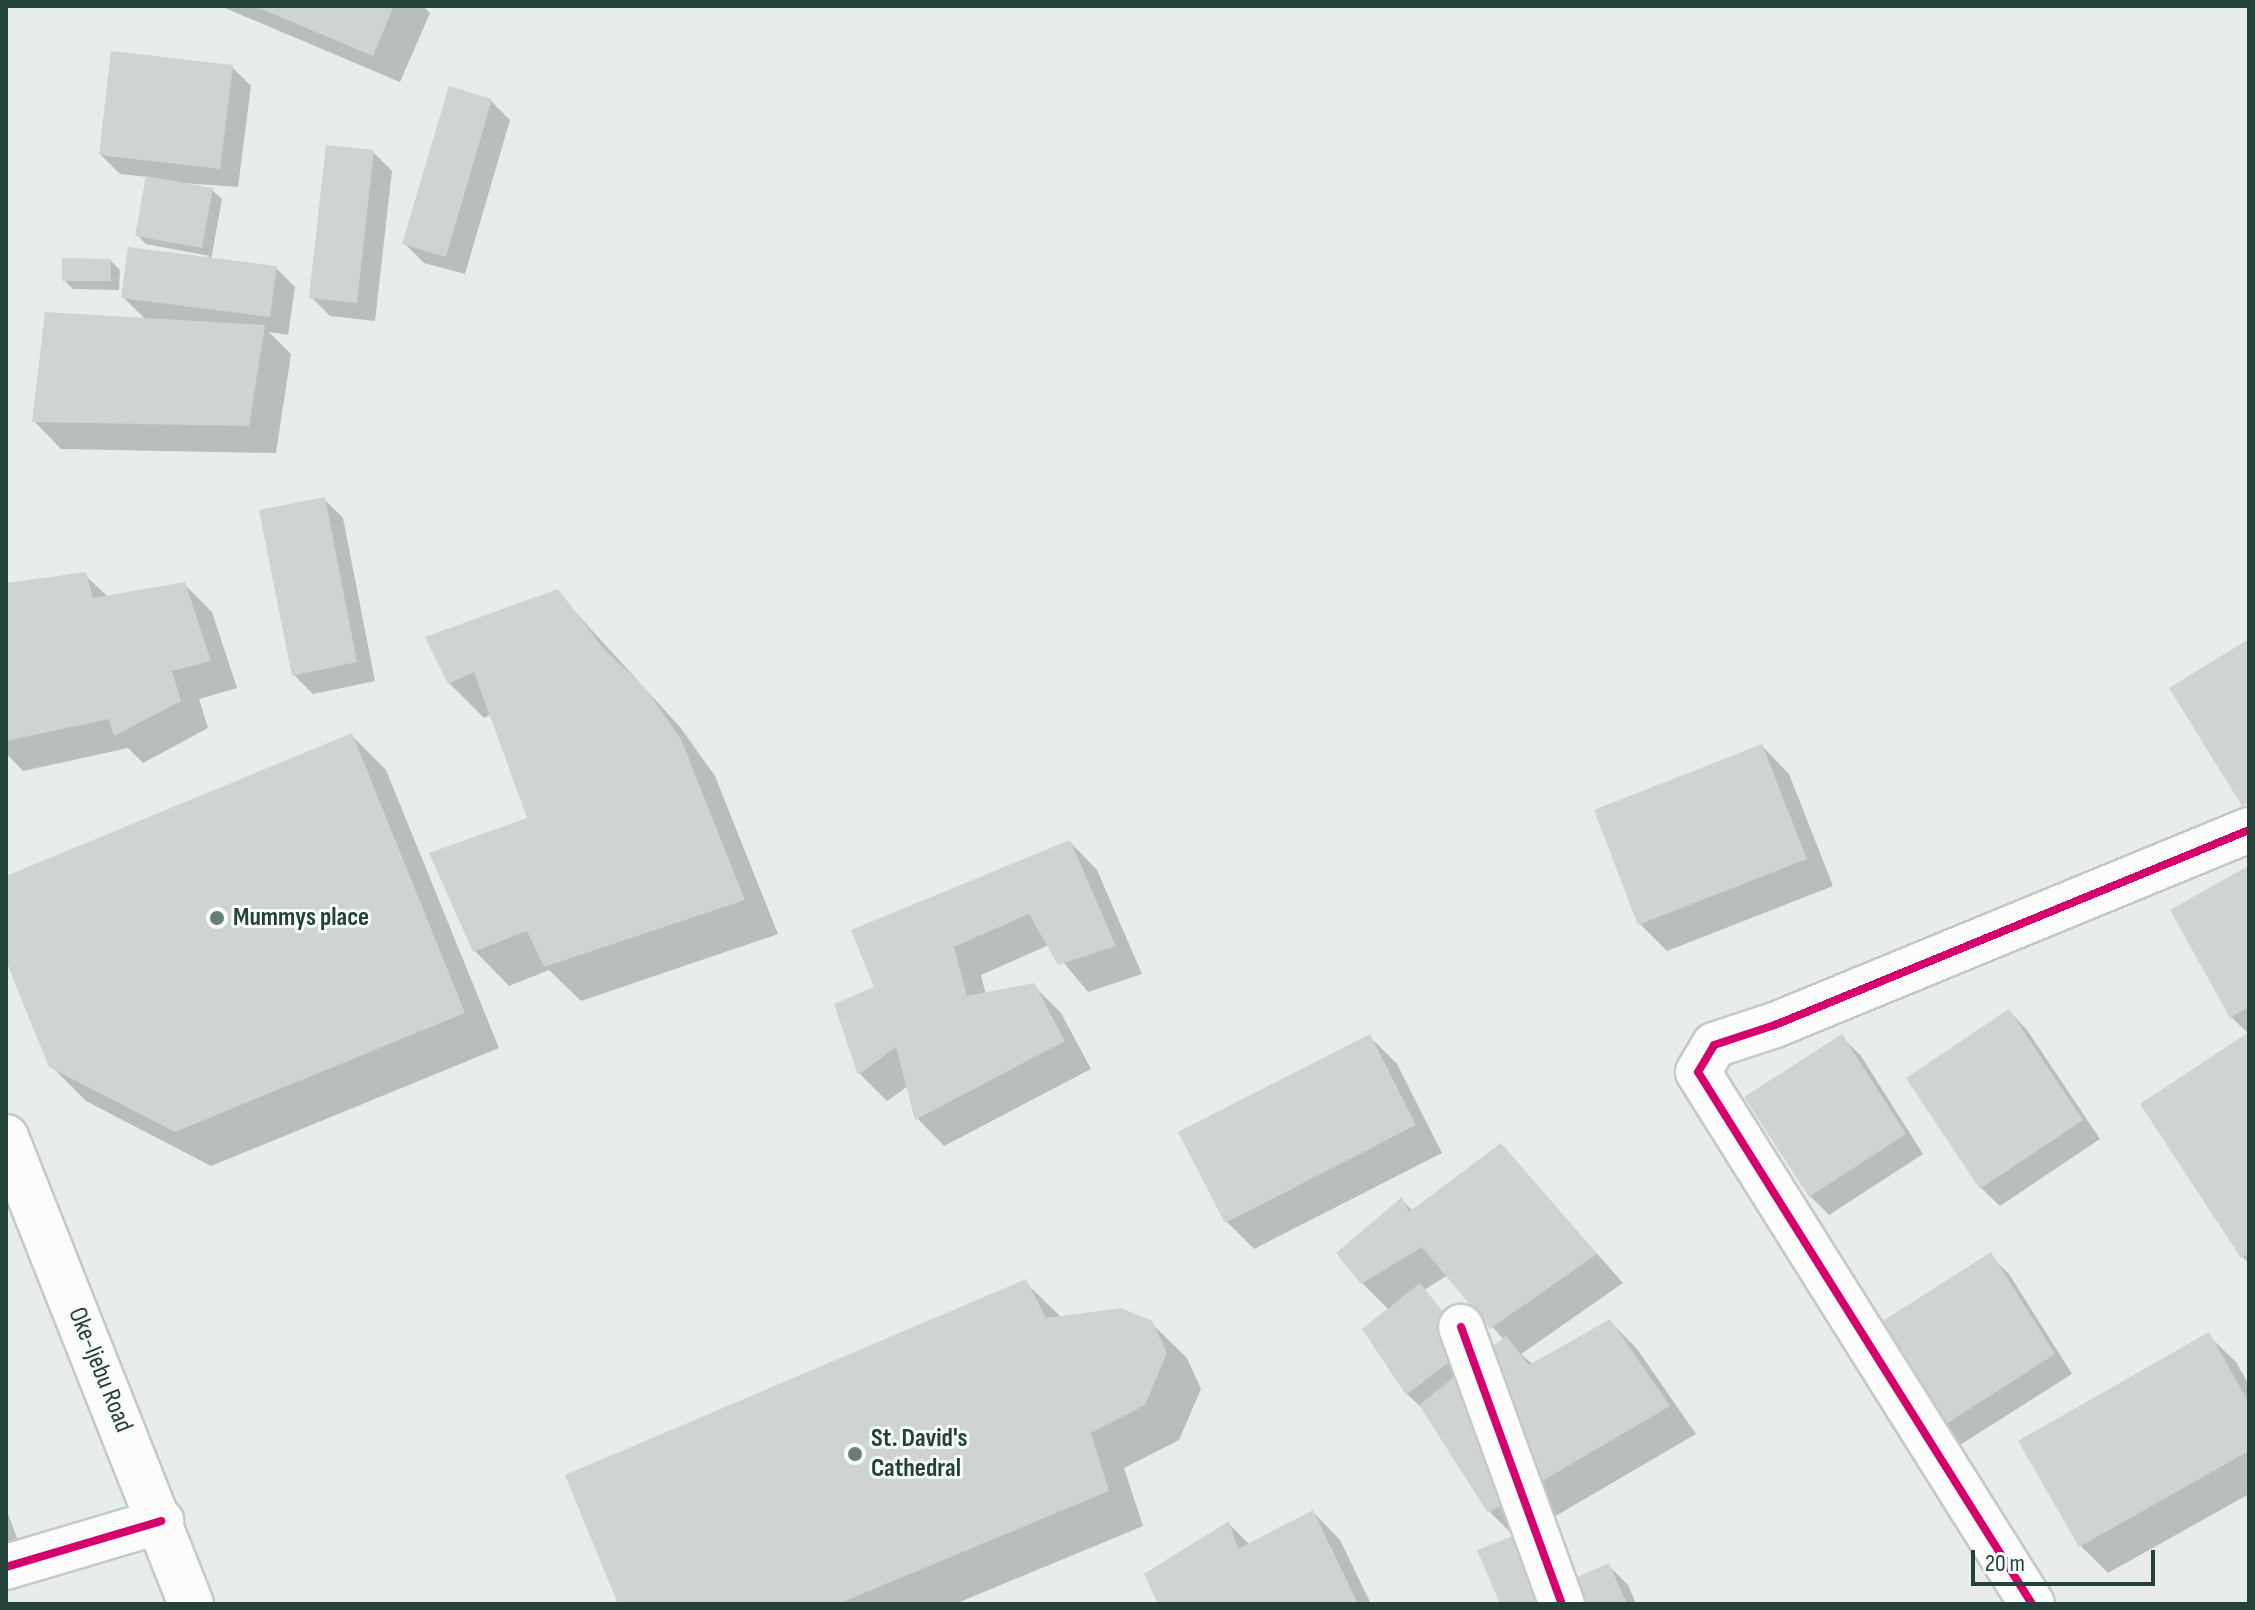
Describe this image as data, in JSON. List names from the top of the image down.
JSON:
{
  "streets": {
    "street": ["Oke-Ijebu Road"]
  },
  "places": ["Mummys place", "St. David's Cathedral"],
  "scale_bar": "20 m"
}
